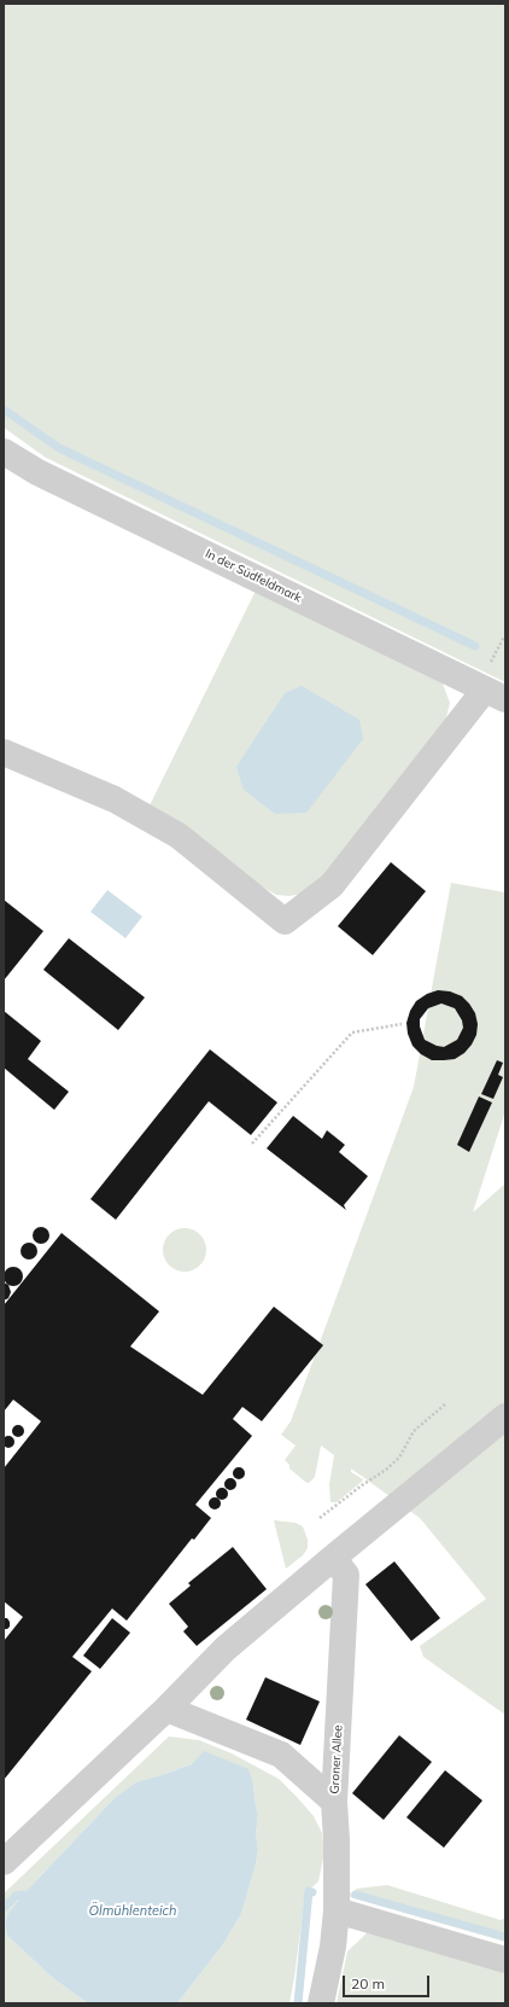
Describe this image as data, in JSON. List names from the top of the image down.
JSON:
{
  "streets": {
    "street": ["In der Südfeldmark", "Groner Allee"]
  },
  "water": ["Ölmühlenteich"],
  "scale_bar": "20 m"
}
